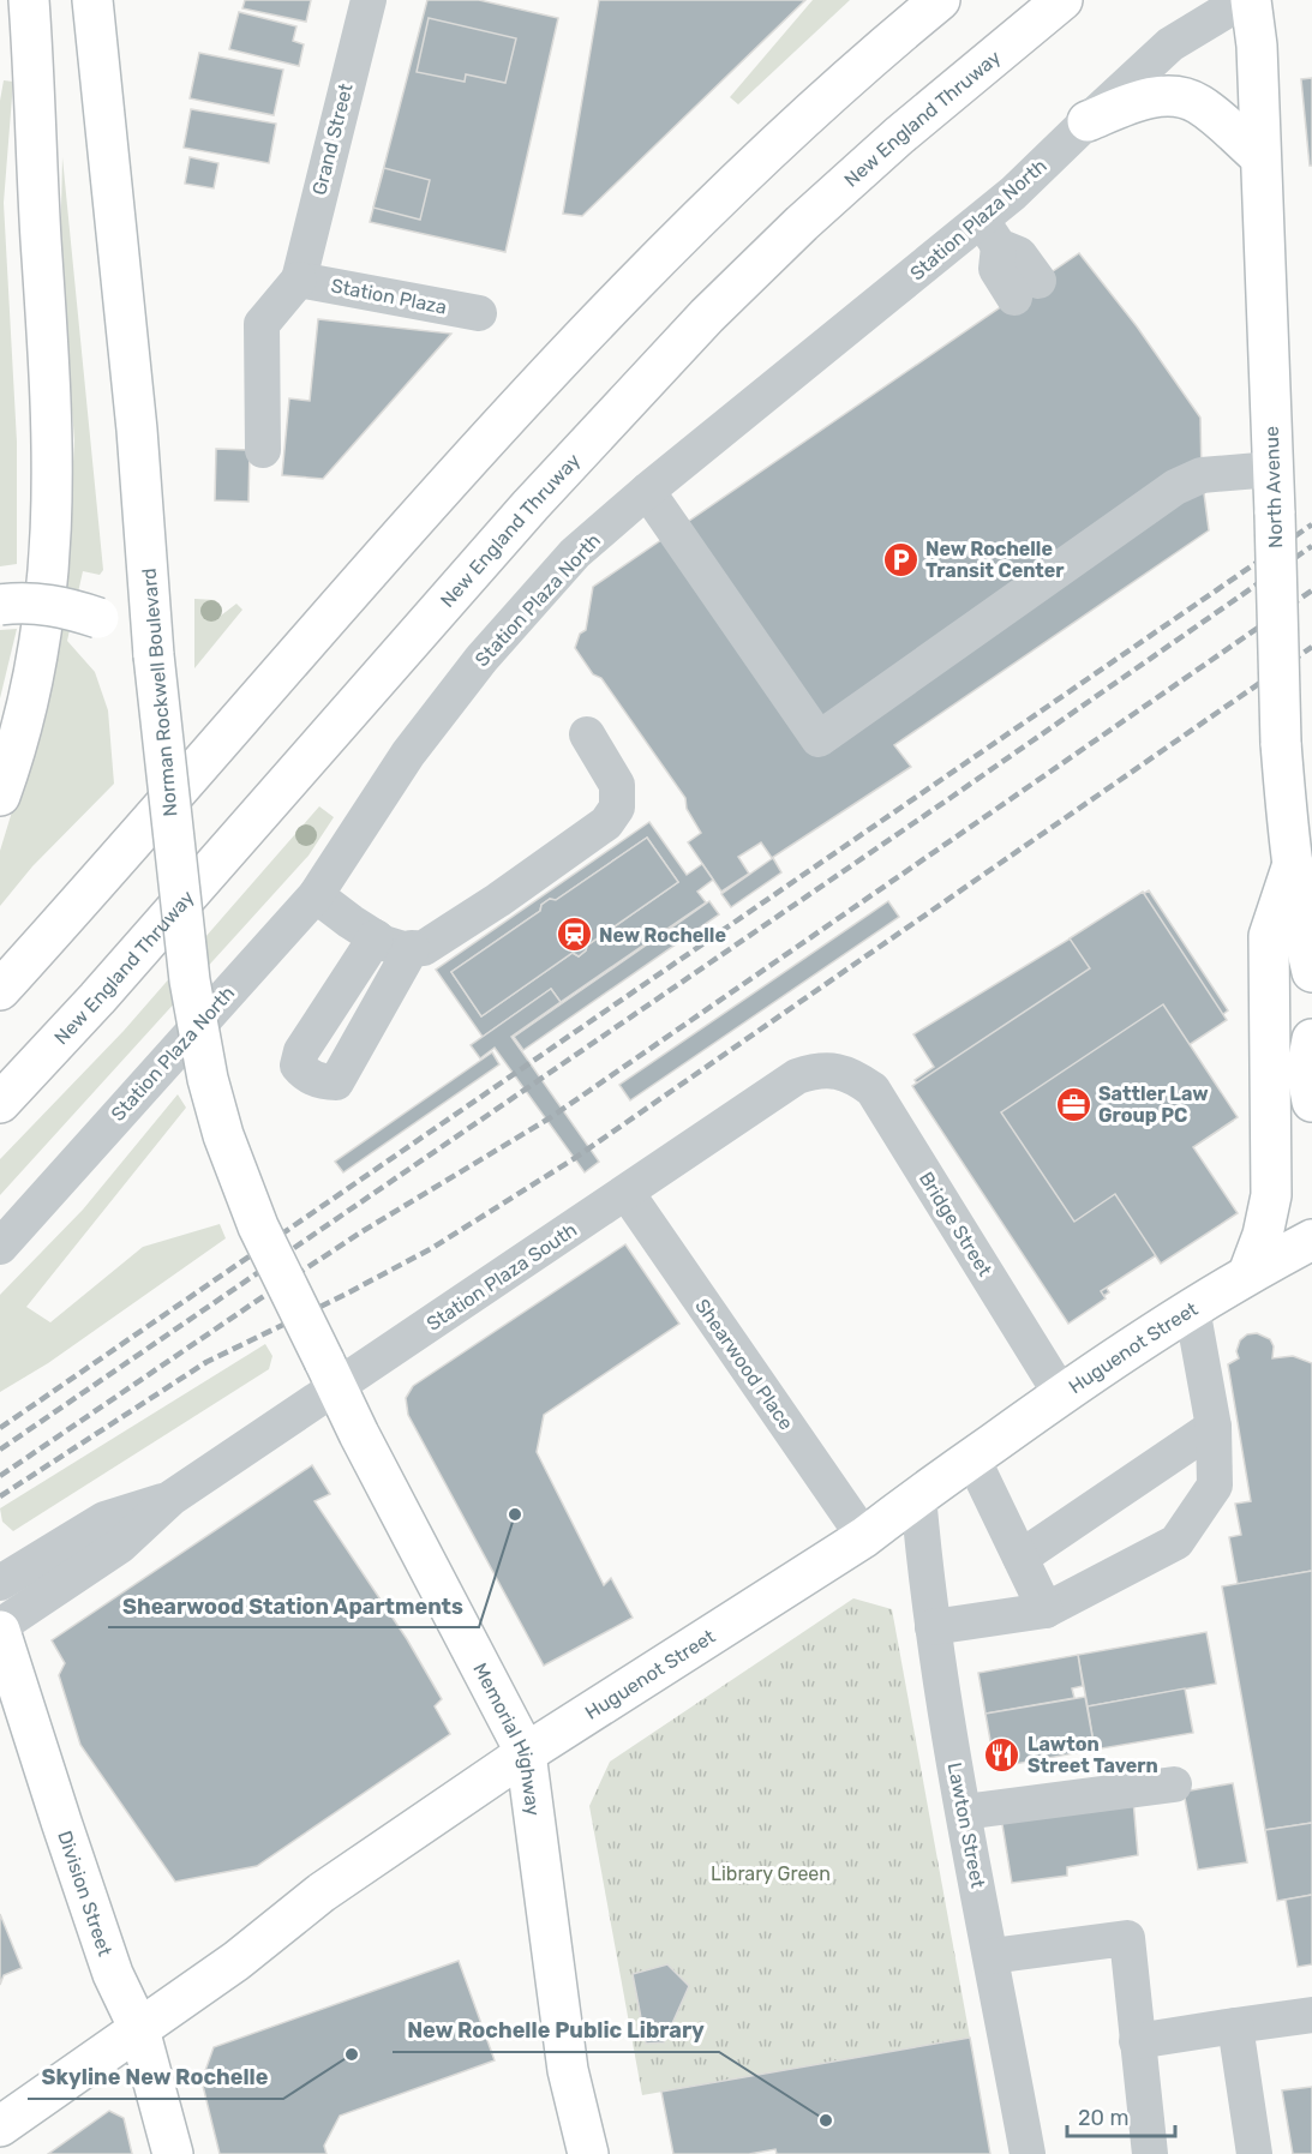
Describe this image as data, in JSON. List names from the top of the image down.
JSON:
{
  "streets": {
    "main road": [
      "New England Thruway",
      "North Avenue",
      "Norman Rockwell Boulevard",
      "Huguenot Street",
      "Memorial Highway",
      "Division Street"
    ],
    "street": [
      "Grand Street",
      "Station Plaza North",
      "Station Plaza",
      "Bridge Street",
      "Station Plaza South",
      "Shearwood Place",
      "Lawton Street"
    ]
  },
  "crossings": [
    ["Grand Street", "Station Plaza"],
    ["Norman Rockwell Boulevard", "Station Plaza South"],
    ["Norman Rockwell Boulevard", "Memorial Highway"],
    ["Bridge Street", "Station Plaza South"],
    ["Bridge Street", "Huguenot Street"],
    ["Station Plaza South", "Shearwood Place"],
    ["Station Plaza South", "Memorial Highway"],
    ["Station Plaza South", "Division Street"],
    ["Huguenot Street", "Shearwood Place"],
    ["Huguenot Street", "Memorial Highway"],
    ["Huguenot Street", "Lawton Street"],
    ["Huguenot Street", "Division Street"]
  ],
  "parks": ["Library Green"],
  "places": {
    "parking": ["New Rochelle Transit Center"],
    "station": ["New Rochelle"],
    "office": ["Sattler Law Group PC"],
    "other": ["Shearwood Station Apartments", "Skyline New Rochelle", "New Rochelle Public Library"],
    "restaurant": ["Lawton Street Tavern"]
  },
  "scale_bar": "20 m"
}
